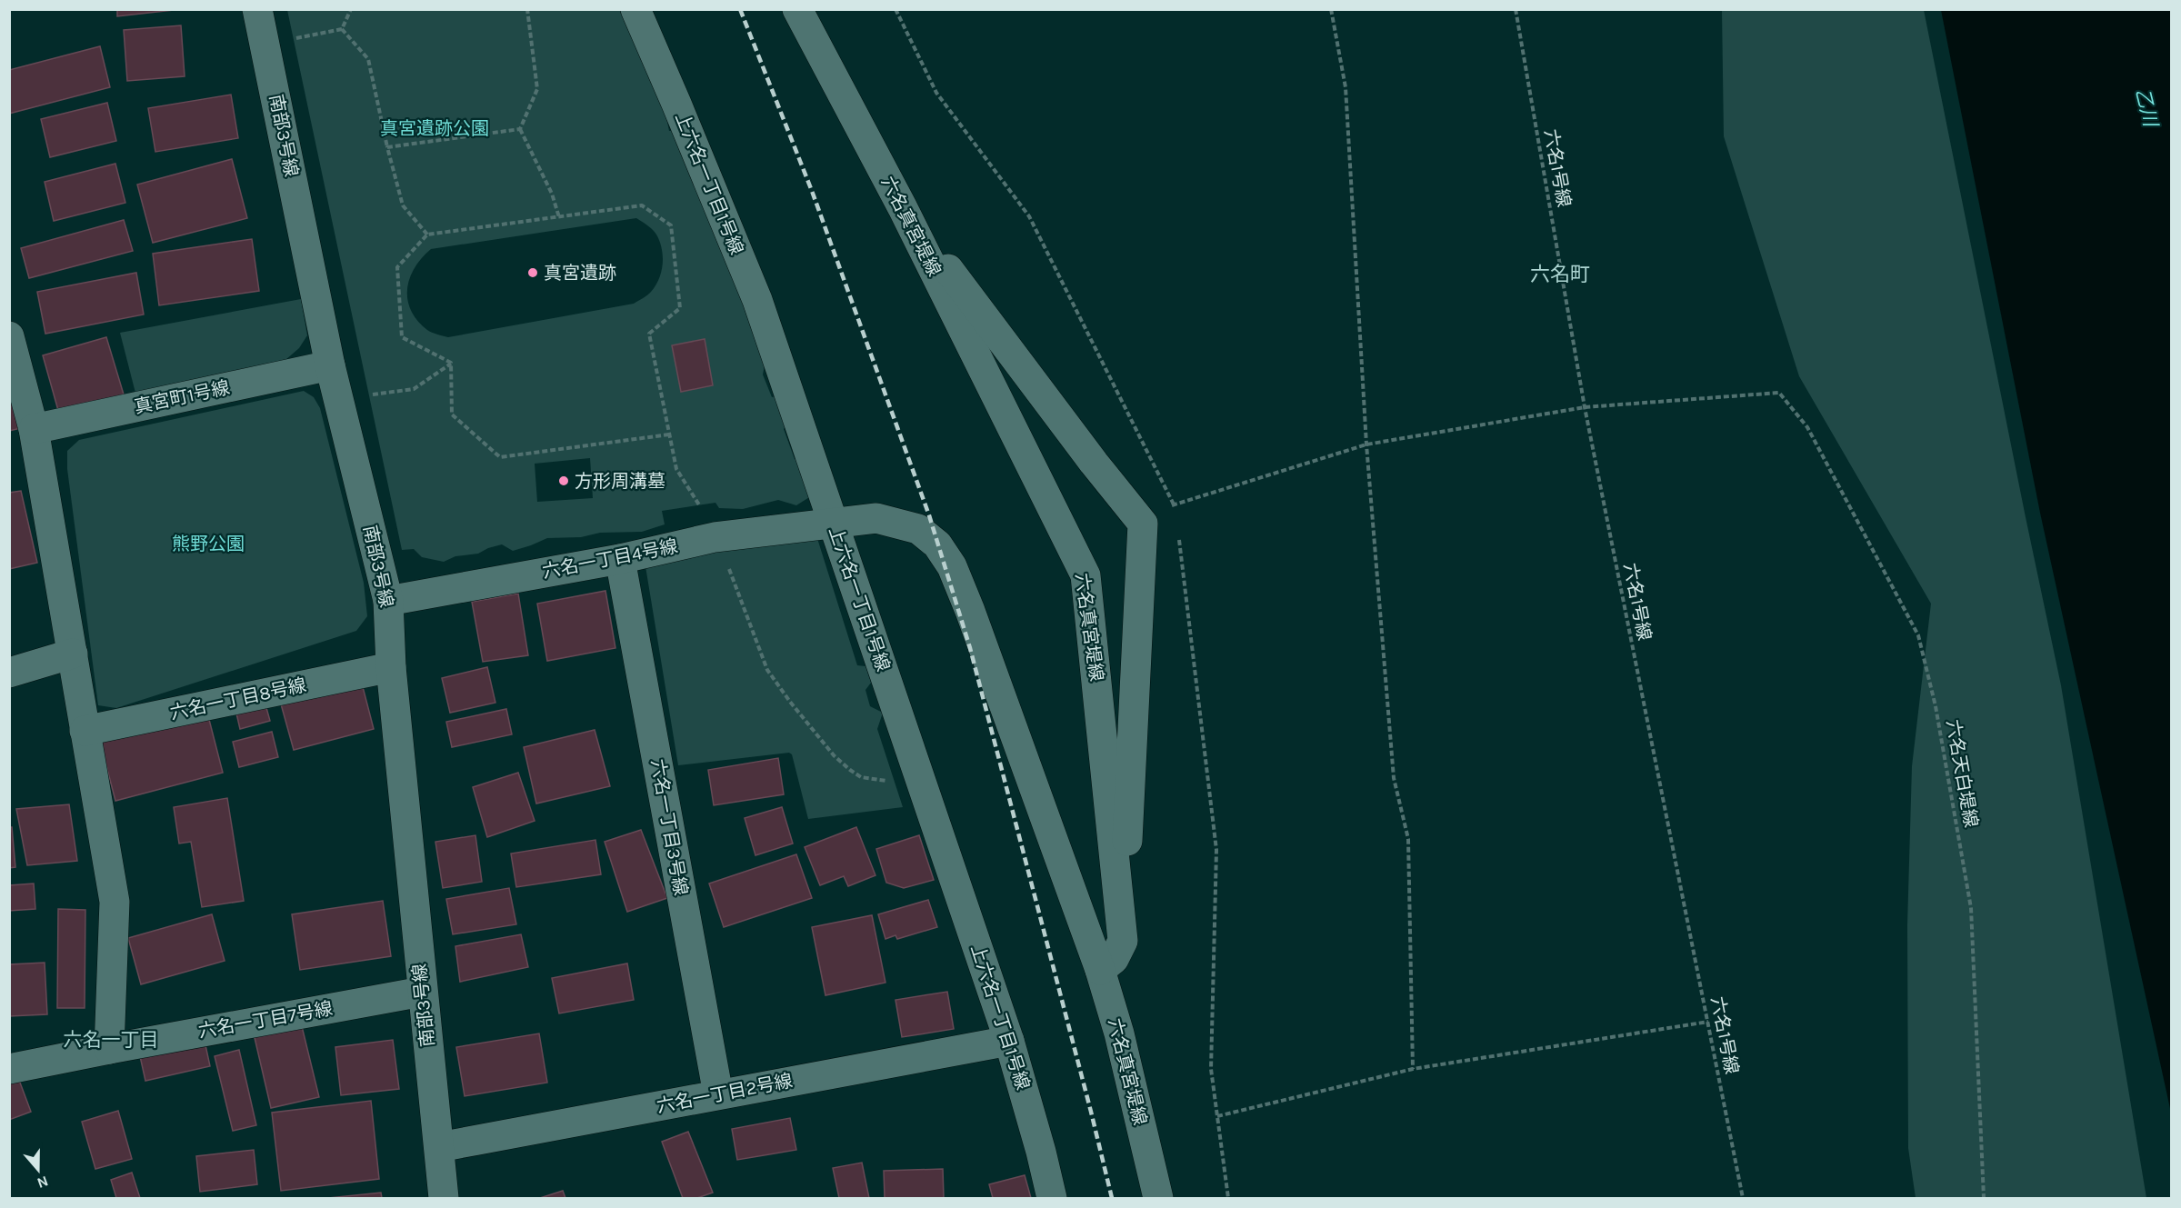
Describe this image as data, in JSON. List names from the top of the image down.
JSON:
{
  "streets": {
    "street": [
      "南部3号線",
      "上六名一丁目1号線",
      "六名真宮堤線",
      "真宮町1号線",
      "六名一丁目4号線",
      "六名一丁目8号線",
      "六名一丁目3号線",
      "六名一丁目7号線",
      "六名一丁目2号線"
    ],
    "path": ["六名1号線", "六名天白堤線"]
  },
  "crossings": [
    ["南部3号線", "真宮町1号線"],
    ["南部3号線", "六名一丁目4号線"],
    ["南部3号線", "六名一丁目8号線"],
    ["南部3号線", "六名一丁目7号線"],
    ["南部3号線", "六名一丁目2号線"],
    ["六名1号線", "六名天白堤線"],
    ["上六名一丁目1号線", "六名真宮堤線"],
    ["上六名一丁目1号線", "六名一丁目4号線"],
    ["上六名一丁目1号線", "六名一丁目2号線"],
    ["六名真宮堤線", "六名一丁目4号線"],
    ["六名一丁目4号線", "六名一丁目3号線"],
    ["六名一丁目3号線", "六名一丁目2号線"]
  ],
  "districts": ["六名町", "六名一丁目"],
  "water": ["乙川"],
  "parks": ["真宮遺跡公園", "熊野公園"],
  "places": ["真宮遺跡", "方形周溝墓"],
  "north": "bottom"
}
